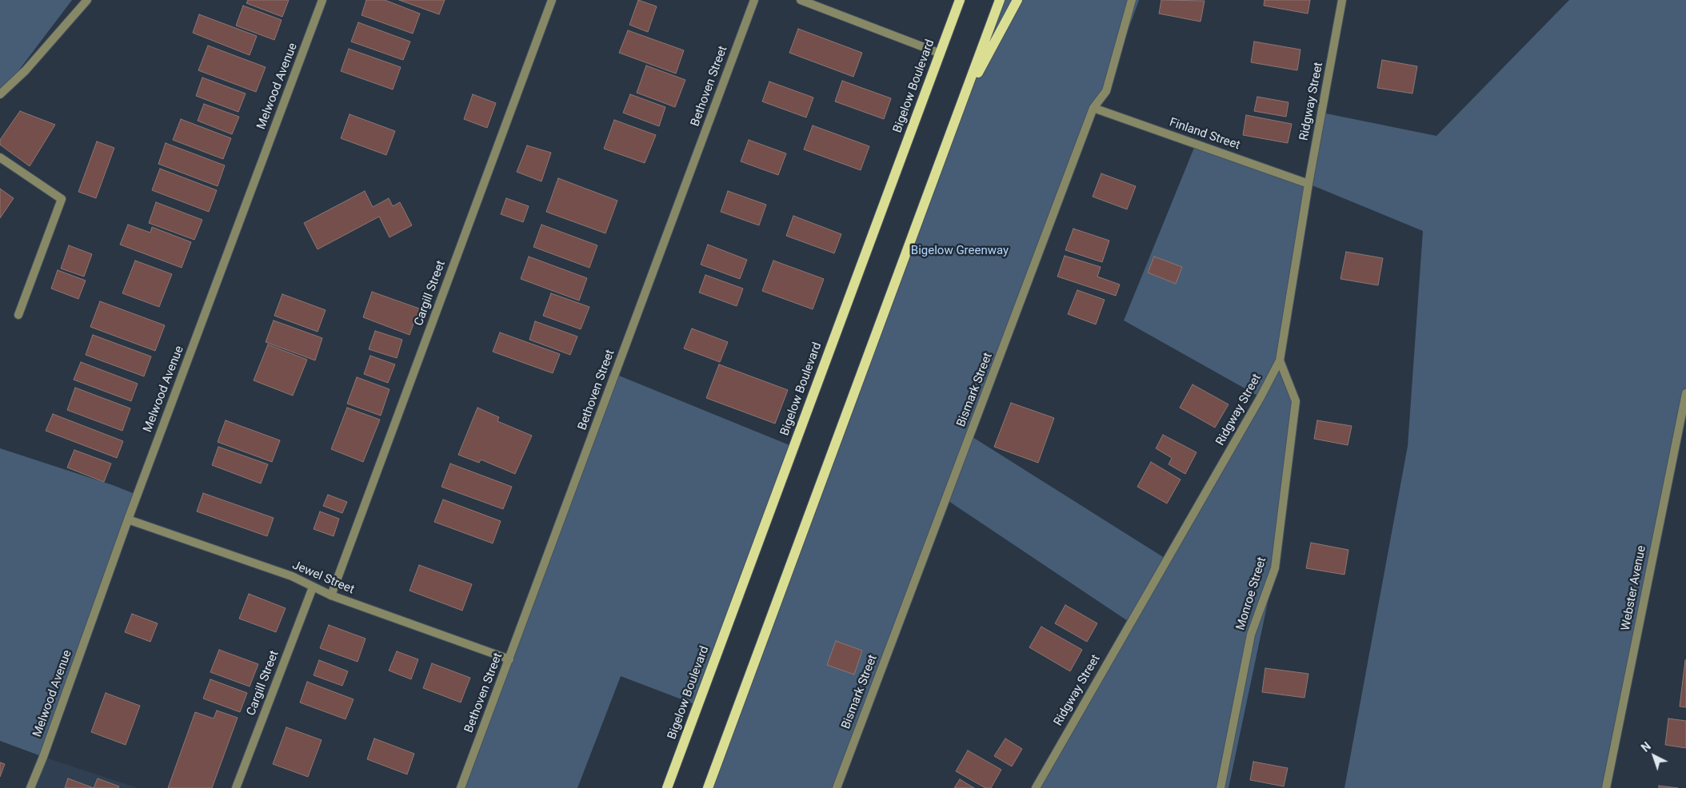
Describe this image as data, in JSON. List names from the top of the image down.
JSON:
{
  "streets": {
    "main road": ["Bigelow Boulevard"],
    "street": [
      "Melwood Avenue",
      "Bethoven Street",
      "Ridgway Street",
      "Finland Street",
      "Cargill Street",
      "Bismark Street",
      "Jewel Street",
      "Webster Avenue",
      "Monroe Street"
    ]
  },
  "crossings": [
    ["Melwood Avenue", "Jewel Street"],
    ["Bethoven Street", "Jewel Street"],
    ["Ridgway Street", "Finland Street"],
    ["Ridgway Street", "Monroe Street"],
    ["Finland Street", "Bismark Street"],
    ["Cargill Street", "Jewel Street"]
  ],
  "parks": ["Bigelow Greenway"],
  "north": "top left"
}
